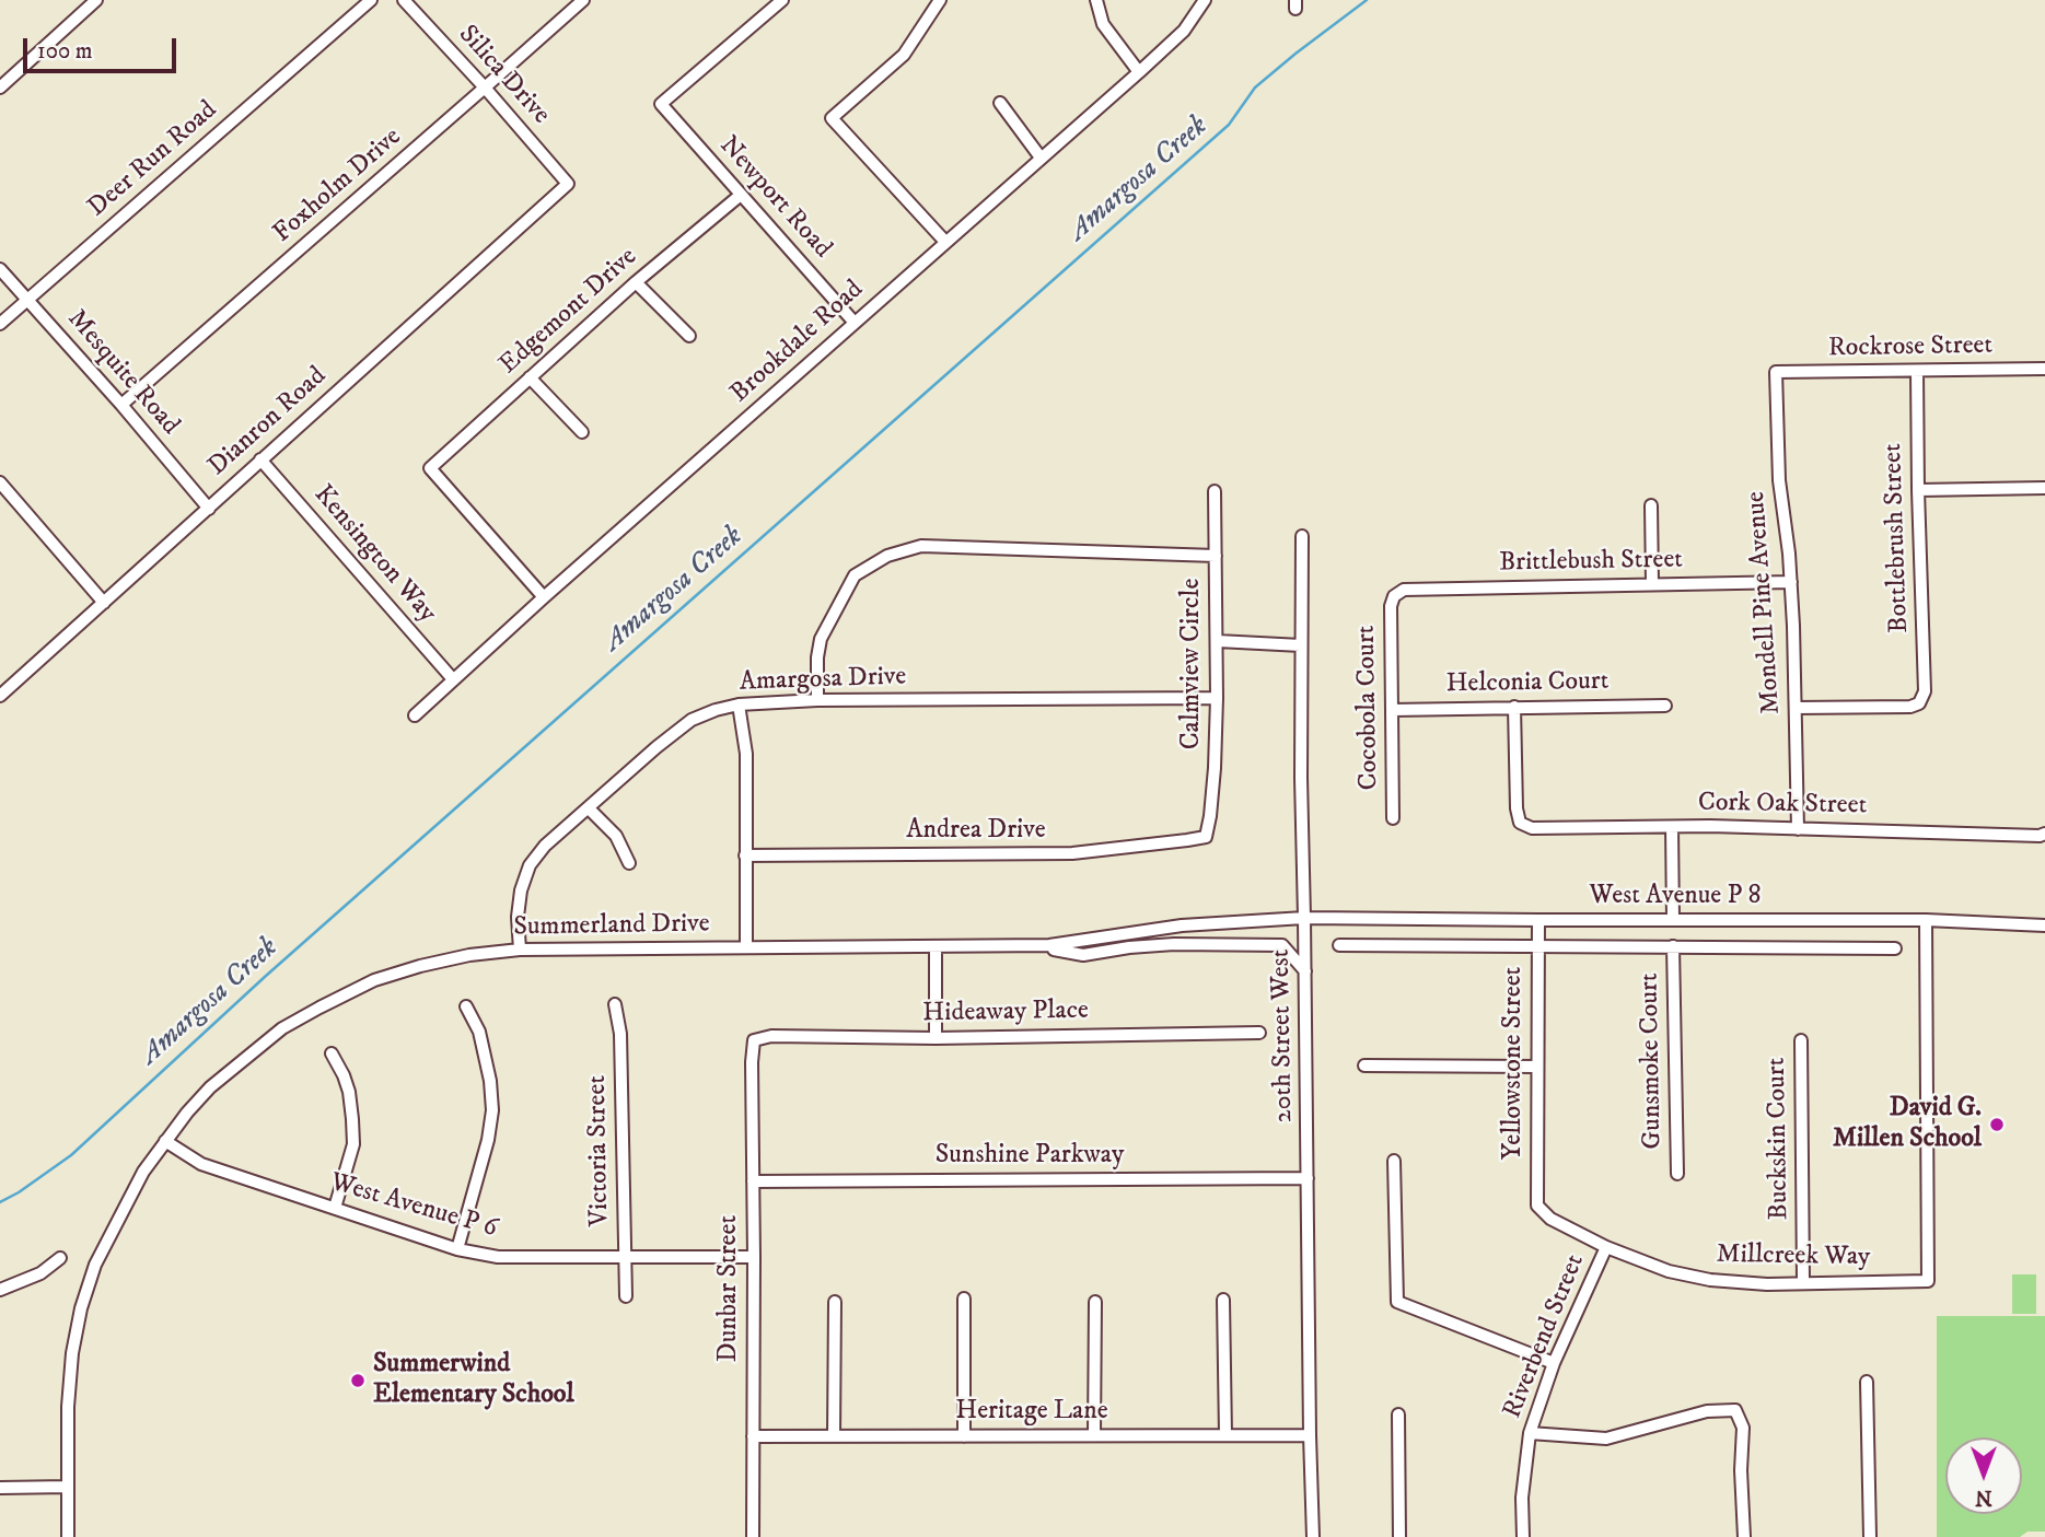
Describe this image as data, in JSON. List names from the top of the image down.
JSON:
{
  "streets": {
    "street": [
      "Silica Drive",
      "Deer Run Road",
      "Foxholm Drive",
      "Newport Road",
      "Edgemont Drive",
      "Brookdale Road",
      "Rockrose Street",
      "Mesquite Road",
      "Dianron Road",
      "Bottlebrush Street",
      "Kensington Way",
      "Brittlebush Street",
      "Mondell Pine Avenue",
      "Calmview Circle",
      "Amargosa Drive",
      "Helconia Court",
      "Cocobola Court",
      "Cork Oak Street",
      "Andrea Drive",
      "West Avenue P 8",
      "Summerland Drive",
      "Hideaway Place",
      "20th Street West",
      "Gunsmoke Court",
      "Yellowstone Street",
      "Buckskin Court",
      "Victoria Street",
      "Sunshine Parkway",
      "West Avenue P 6",
      "Millcreek Way",
      "Dunbar Street",
      "Riverbend Street",
      "Heritage Lane"
    ]
  },
  "crossings": [
    ["Silica Drive", "Foxholm Drive"],
    ["Silica Drive", "Dianron Road"],
    ["Deer Run Road", "Mesquite Road"],
    ["Foxholm Drive", "Mesquite Road"],
    ["Newport Road", "Edgemont Drive"],
    ["Newport Road", "Brookdale Road"],
    ["Edgemont Drive", "Brookdale Road"],
    ["Brookdale Road", "Kensington Way"],
    ["Rockrose Street", "Bottlebrush Street"],
    ["Rockrose Street", "Mondell Pine Avenue"],
    ["Mesquite Road", "Dianron Road"],
    ["Dianron Road", "Kensington Way"],
    ["Bottlebrush Street", "Mondell Pine Avenue"],
    ["Brittlebush Street", "Mondell Pine Avenue"],
    ["Brittlebush Street", "Cocobola Court"],
    ["Mondell Pine Avenue", "Cork Oak Street"],
    ["Calmview Circle", "Amargosa Drive"],
    ["Calmview Circle", "Andrea Drive"],
    ["Amargosa Drive", "Summerland Drive"],
    ["Helconia Court", "Cocobola Court"],
    ["Helconia Court", "Cork Oak Street"],
    ["West Avenue P 8", "Summerland Drive"],
    ["West Avenue P 8", "20th Street West"],
    ["West Avenue P 8", "Gunsmoke Court"],
    ["West Avenue P 8", "Yellowstone Street"],
    ["West Avenue P 8", "Millcreek Way"],
    ["Summerland Drive", "20th Street West"],
    ["Summerland Drive", "West Avenue P 6"],
    ["Hideaway Place", "Dunbar Street"],
    ["20th Street West", "Sunshine Parkway"],
    ["20th Street West", "Heritage Lane"],
    ["Yellowstone Street", "Millcreek Way"],
    ["Buckskin Court", "Millcreek Way"],
    ["Victoria Street", "West Avenue P 6"],
    ["Sunshine Parkway", "Dunbar Street"],
    ["West Avenue P 6", "Dunbar Street"],
    ["Millcreek Way", "Riverbend Street"],
    ["Dunbar Street", "Heritage Lane"]
  ],
  "water": ["Amargosa Creek"],
  "places": ["David G. Millen School", "Summerwind Elementary School"],
  "scale_bar": "100 m",
  "north": "bottom"
}
